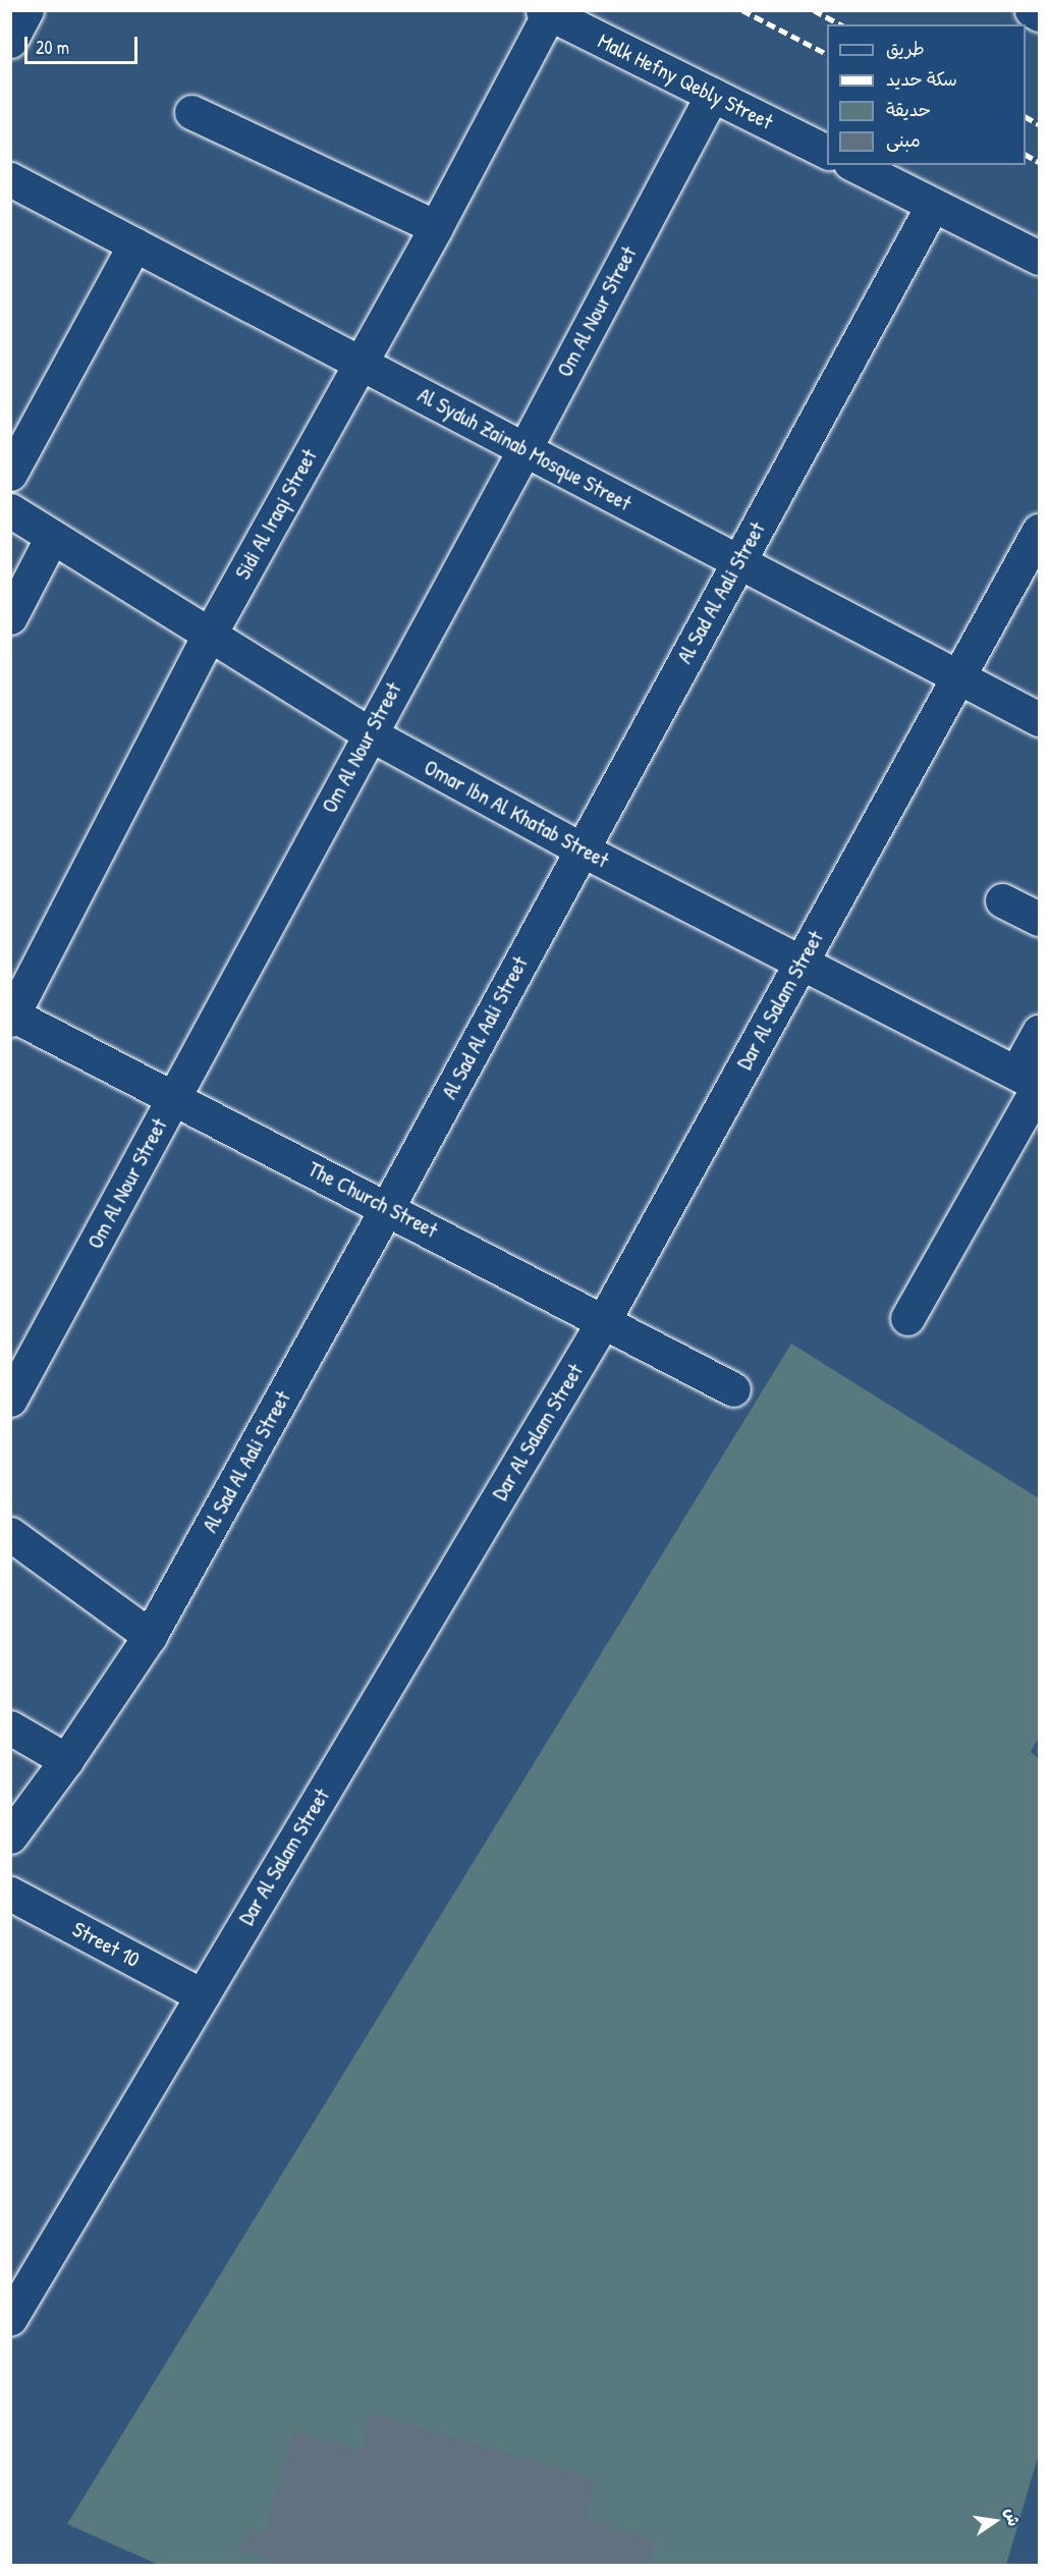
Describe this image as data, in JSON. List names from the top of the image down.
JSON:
{
  "streets": {
    "street": [
      "Malk Hefny Qebly Street",
      "Om Al Nour Street",
      "Al Syduh Zainab Mosque Street",
      "Sidi Al Iraqi Street",
      "Al Sad Al Aali Street",
      "Omar Ibn Al Khatab Street",
      "Dar Al Salam Street",
      "The Church Street",
      "Street 10"
    ]
  },
  "crossings": [
    ["Malk Hefny Qebly Street", "Om Al Nour Street"],
    ["Malk Hefny Qebly Street", "Sidi Al Iraqi Street"],
    ["Om Al Nour Street", "Al Syduh Zainab Mosque Street"],
    ["Om Al Nour Street", "Omar Ibn Al Khatab Street"],
    ["Om Al Nour Street", "The Church Street"],
    ["Al Syduh Zainab Mosque Street", "Sidi Al Iraqi Street"],
    ["Al Syduh Zainab Mosque Street", "Al Sad Al Aali Street"],
    ["Al Syduh Zainab Mosque Street", "Dar Al Salam Street"],
    ["Sidi Al Iraqi Street", "Omar Ibn Al Khatab Street"],
    ["Sidi Al Iraqi Street", "The Church Street"],
    ["Al Sad Al Aali Street", "Omar Ibn Al Khatab Street"],
    ["Al Sad Al Aali Street", "The Church Street"],
    ["Omar Ibn Al Khatab Street", "Dar Al Salam Street"],
    ["Dar Al Salam Street", "The Church Street"],
    ["Dar Al Salam Street", "Street 10"]
  ],
  "legend": [
    "طريق",
    "سكة حديد",
    "حديقة",
    "مبنى"
  ],
  "scale_bar": "20 m",
  "north": "right"
}
